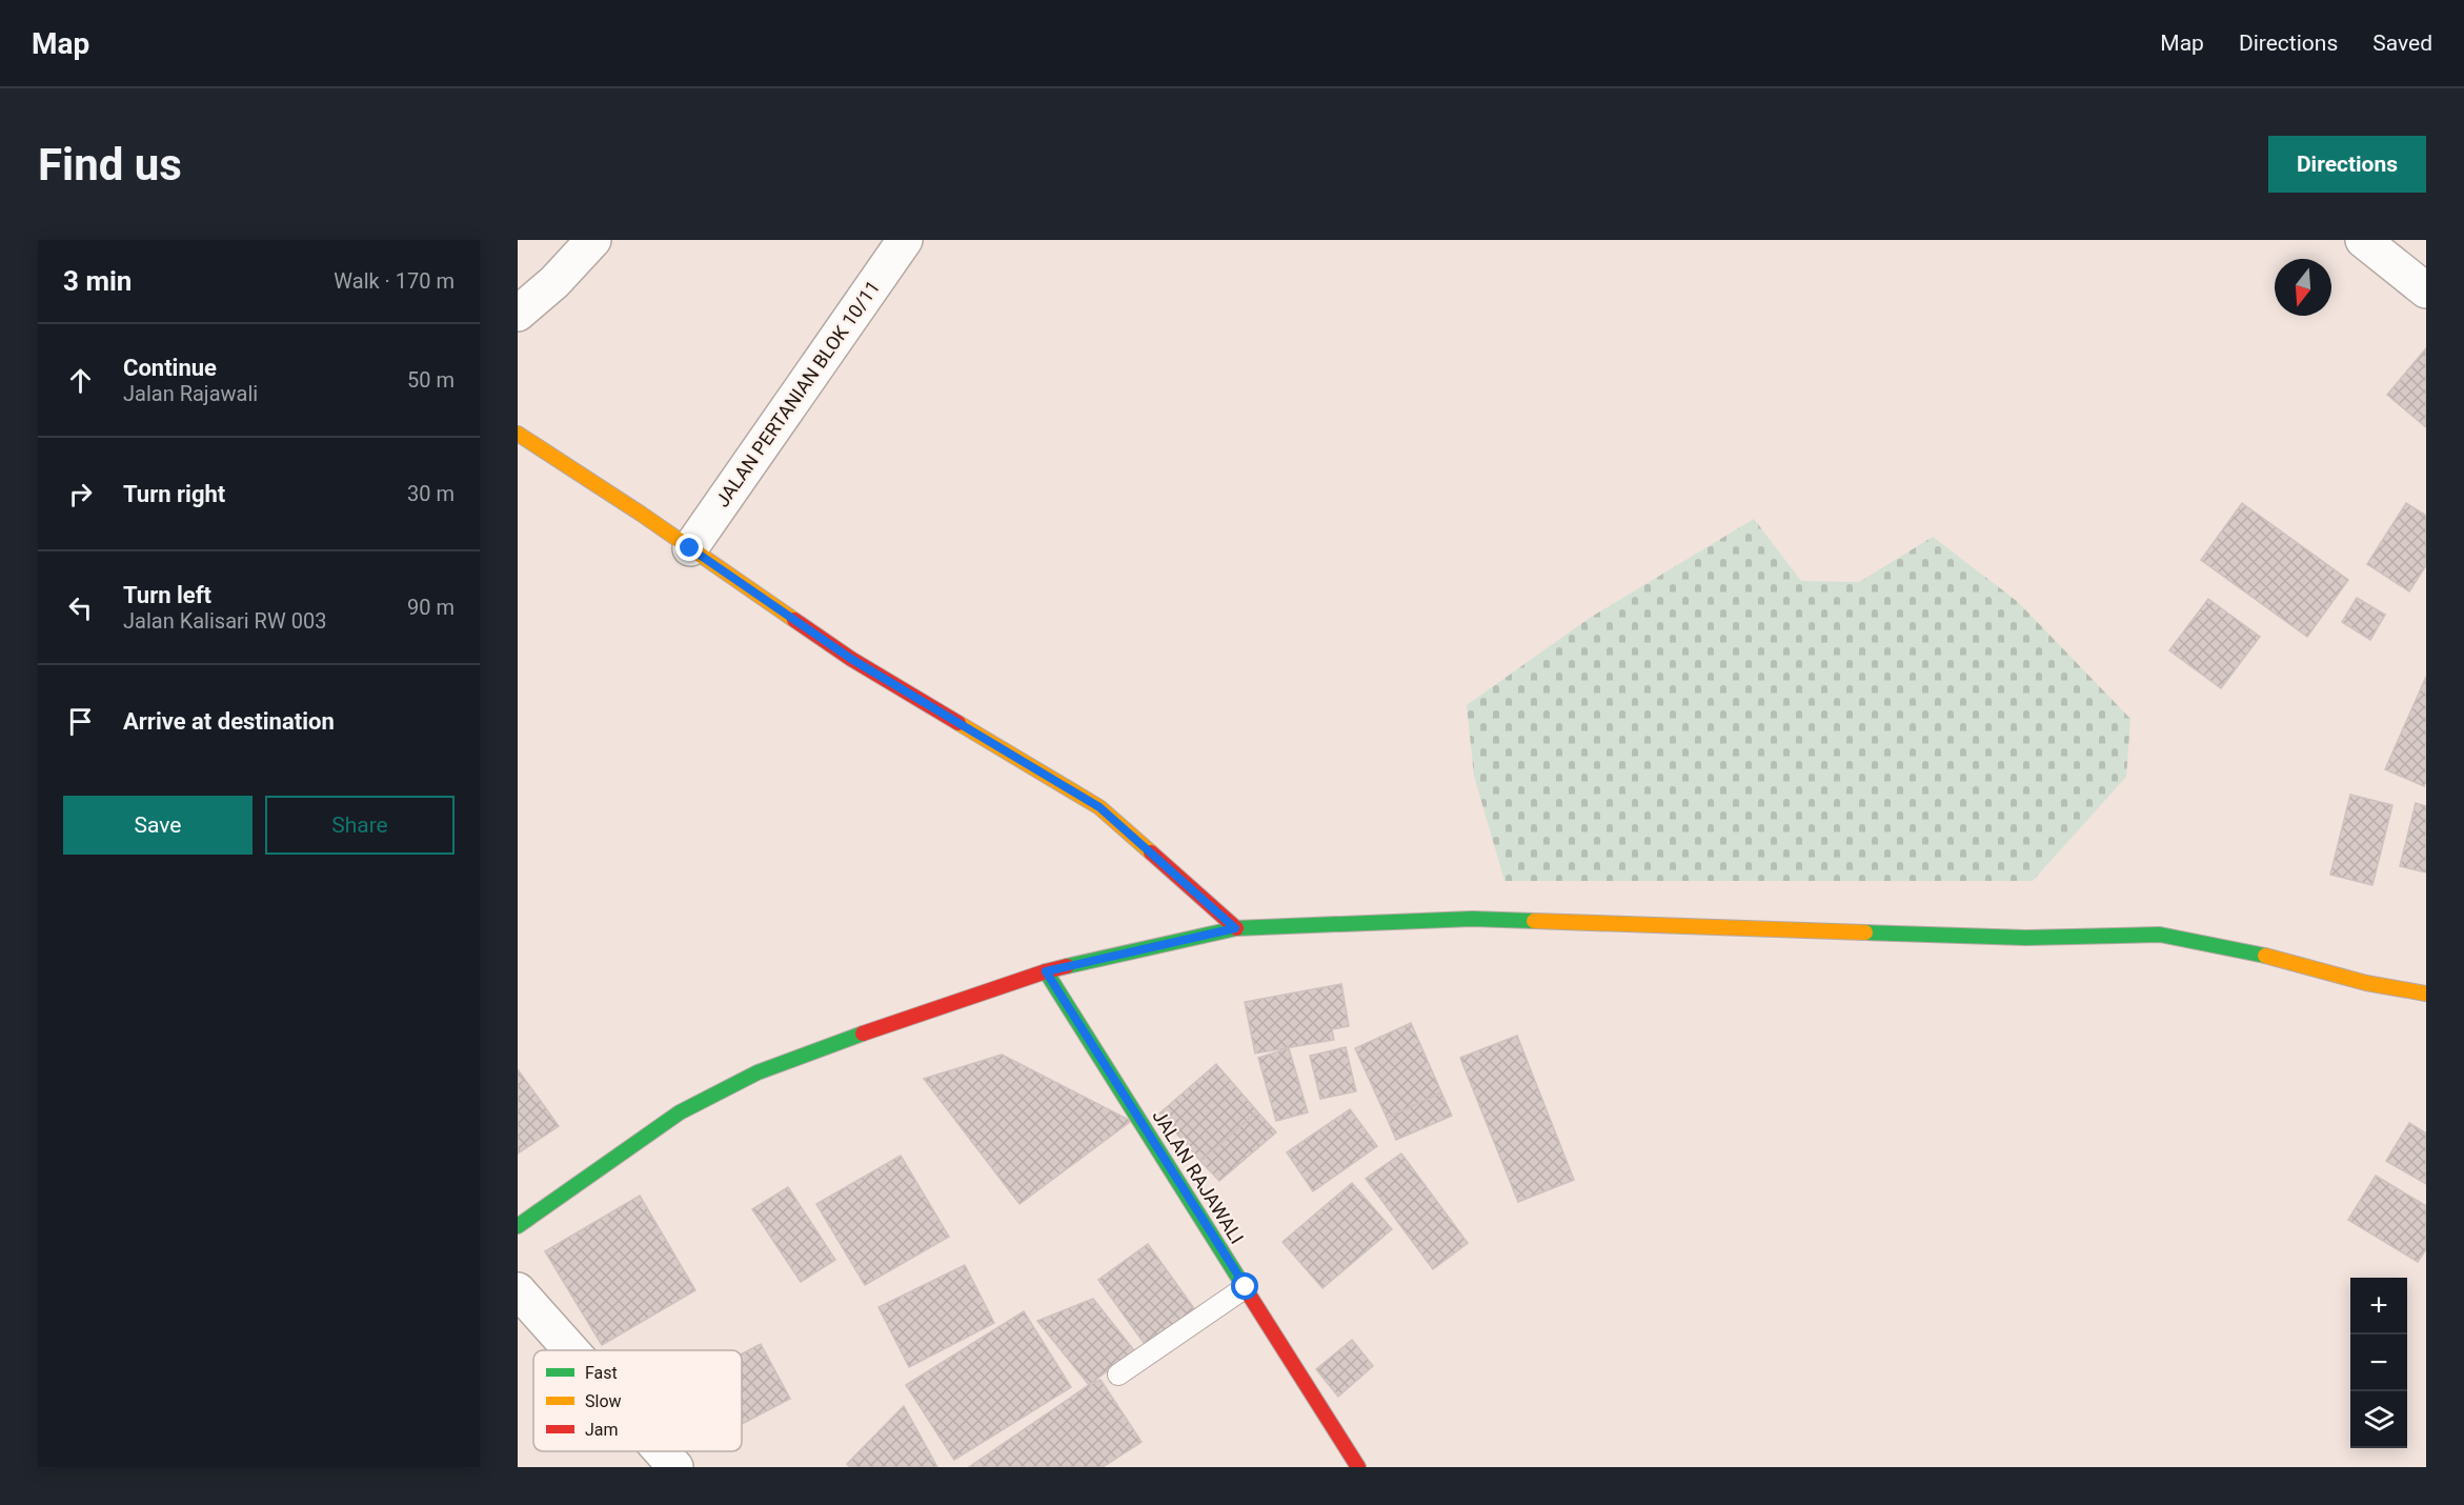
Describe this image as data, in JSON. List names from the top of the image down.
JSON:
{
  "streets": {
    "main road": ["JALAN RAJAWALI"],
    "street": ["JALAN PERTANIAN BLOK 10/11"]
  },
  "legend": ["Fast", "Slow", "Jam"],
  "north": "bottom",
  "page": {
    "header": "Map",
    "nav": ["Map", "Directions", "Saved"],
    "buttons": [
      "Directions",
      ["Save", "Share"]
    ],
    "title": "Find us",
    "heading": ["3 min", "Walk · 170 m"],
    "list": [
      ["Continue", "Jalan Rajawali", "50 m"],
      ["Turn right", "30 m"],
      ["Turn left", "Jalan Kalisari RW 003", "90 m"],
      "Arrive at destination"
    ],
    "map_buttons": ["+", "−"]
  }
}
